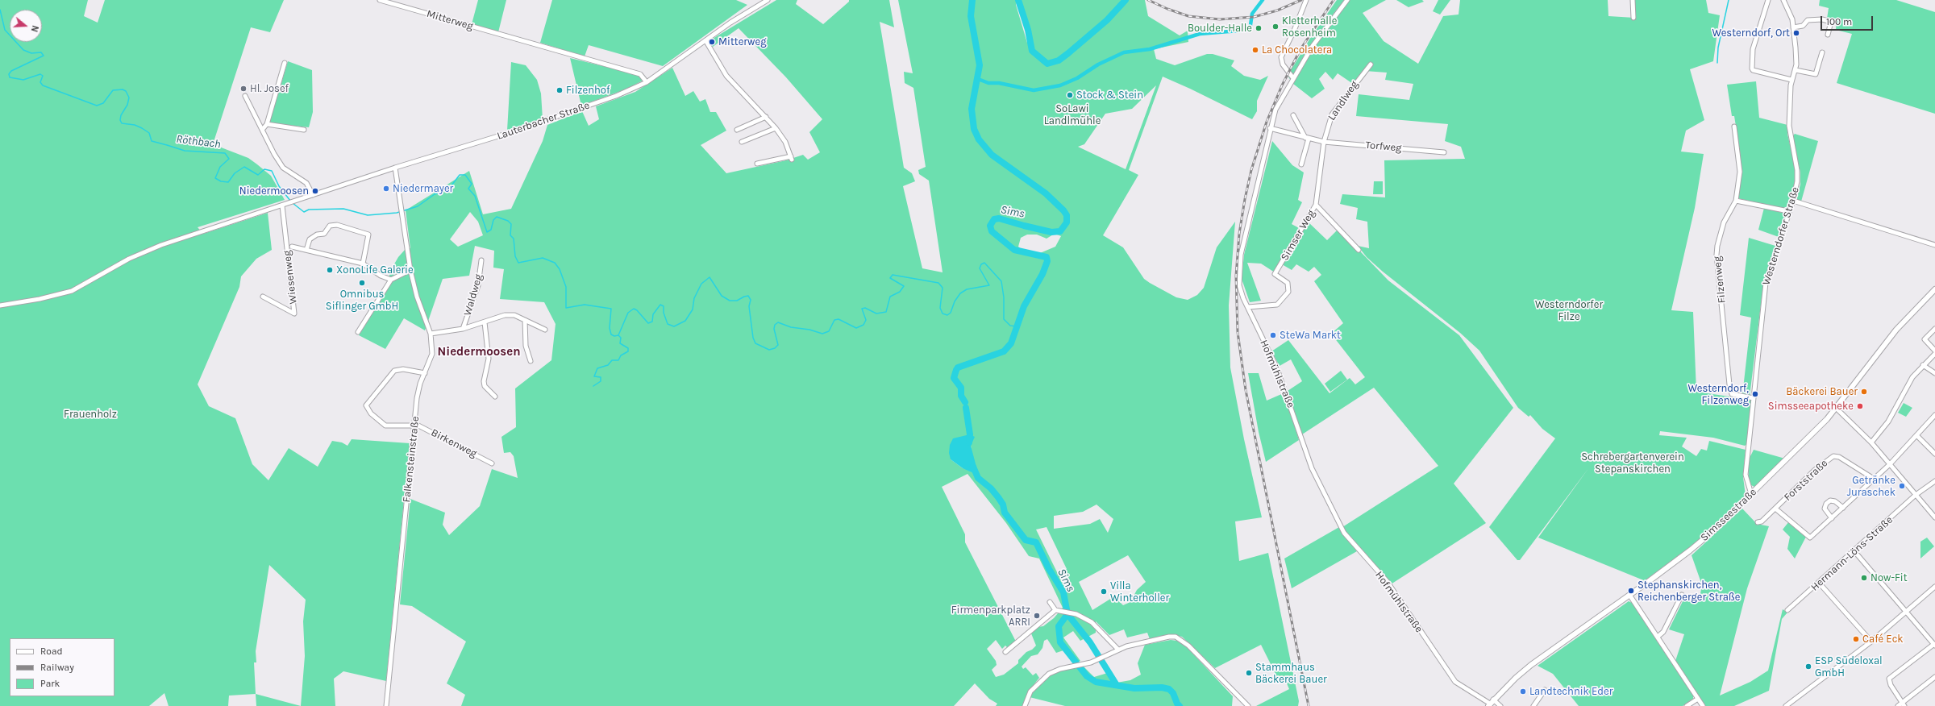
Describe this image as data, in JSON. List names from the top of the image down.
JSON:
{
  "streets": {
    "main road": ["Simsseestraße"],
    "street": [
      "Mitterweg",
      "Landlweg",
      "Lauterbacher Straße",
      "Torfweg",
      "Simser Weg",
      "Westerndorfer Straße",
      "Wiesenweg",
      "Filzenweg",
      "Waldweg",
      "Hofmühlstraße",
      "Birkenweg",
      "Falkensteinstraße",
      "Forststraße",
      "Hermann-Löns-Straße"
    ]
  },
  "crossings": [
    ["Mitterweg", "Lauterbacher Straße"],
    ["Landlweg", "Torfweg"],
    ["Landlweg", "Simser Weg"],
    ["Lauterbacher Straße", "Wiesenweg"],
    ["Lauterbacher Straße", "Falkensteinstraße"],
    ["Torfweg", "Simser Weg"],
    ["Simser Weg", "Hofmühlstraße"],
    ["Westerndorfer Straße", "Filzenweg"],
    ["Westerndorfer Straße", "Simsseestraße"],
    ["Waldweg", "Falkensteinstraße"],
    ["Hofmühlstraße", "Simsseestraße"],
    ["Birkenweg", "Falkensteinstraße"]
  ],
  "districts": ["Niedermoosen"],
  "water": ["Röthbach", "Sims"],
  "parks": [
    "SoLawi Landlmühle",
    "Westerndorfer Filze",
    "Frauenholz",
    "Schrebergartenverein Stepanskirchen"
  ],
  "places": [
    "Kletterhalle Rosenheim",
    "Boulder-Halle",
    "Westerndorf, Ort",
    "Mitterweg",
    "La Chocolatera",
    "Hl. Josef",
    "Filzenhof",
    "Stock & Stein",
    "Niedermayer",
    "Niedermoosen",
    "XonoLife Galerie",
    "Omnibus Siflinger GmbH",
    "SteWa Markt",
    "Bäckerei Bauer",
    "Westerndorf, Filzenweg",
    "Simsseeapotheke",
    "Getränke Juraschek",
    "Now-Fit",
    "Stephanskirchen, Reichenberger Straße",
    "Villa Winterholler",
    "Firmenparkplatz ARRI",
    "Café Eck",
    "ESP Südeloxal GmbH",
    "Stammhaus Bäckerei Bauer",
    "Landtechnik Eder"
  ],
  "legend": ["Road", "Railway", "Park"],
  "scale_bar": "100 m",
  "north": "right"
}
